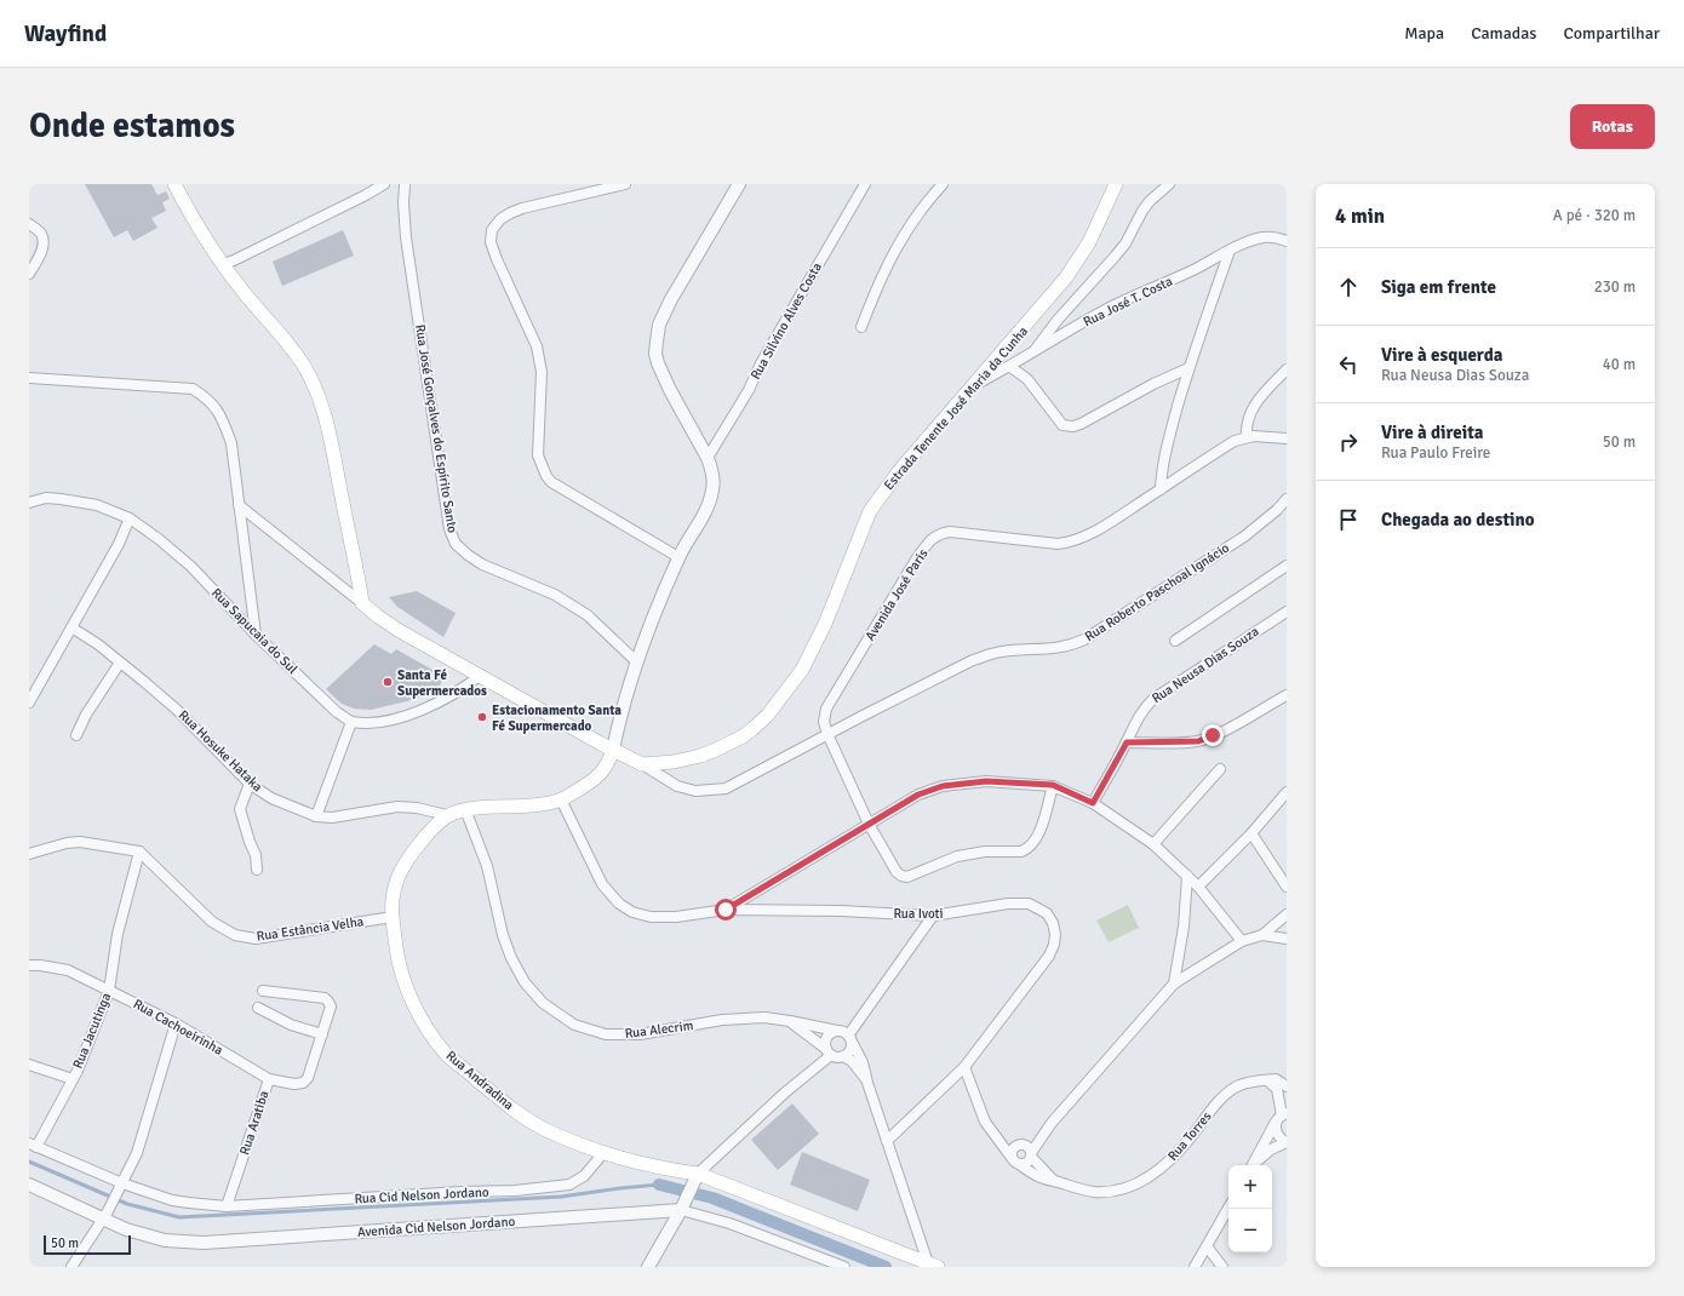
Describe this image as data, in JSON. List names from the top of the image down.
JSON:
{
  "streets": {
    "main road": ["Estrada Tenente José Maria da Cunha", "Rua Andradina"],
    "street": [
      "Rua José T. Costa",
      "Rua Silvino Alves Costa",
      "Rua José Gonçalves do Espírito Santo",
      "Rua Roberto Paschoal Ignácio",
      "Avenida José Paris",
      "Rua Sapucaia do Sul",
      "Rua Neusa Dias Souza",
      "Rua Hosuke Hataka",
      "Rua Ivoti",
      "Rua Estância Velha",
      "Rua Cachoeirinha",
      "Rua Alecrim",
      "Rua Jacutinga",
      "Rua Aratiba",
      "Rua Torres",
      "Rua Cid Nelson Jordano",
      "Avenida Cid Nelson Jordano"
    ]
  },
  "crossings": [
    ["Rua José T. Costa", "Estrada Tenente José Maria da Cunha"],
    ["Rua Roberto Paschoal Ignácio", "Avenida José Paris"],
    ["Rua Hosuke Hataka", "Rua Andradina"],
    ["Rua Ivoti", "Rua Andradina"],
    ["Rua Ivoti", "Rua Torres"],
    ["Rua Estância Velha", "Rua Jacutinga"],
    ["Rua Estância Velha", "Rua Andradina"],
    ["Rua Cachoeirinha", "Rua Jacutinga"],
    ["Rua Cachoeirinha", "Rua Aratiba"],
    ["Rua Alecrim", "Rua Andradina"],
    ["Rua Andradina", "Rua Cid Nelson Jordano"],
    ["Rua Aratiba", "Rua Cid Nelson Jordano"]
  ],
  "places": ["Santa Fé Supermercados", "Estacionamento Santa Fé Supermercado"],
  "scale_bar": "50 m",
  "page": {
    "header": "Wayfind",
    "nav": ["Mapa", "Camadas", "Compartilhar"],
    "buttons": "Rotas",
    "title": "Onde estamos",
    "heading": ["4 min", "A pé · 320 m"],
    "list": [
      ["Siga em frente", "230 m"],
      ["Vire à esquerda", "Rua Neusa Dias Souza", "40 m"],
      ["Vire à direita", "Rua Paulo Freire", "50 m"],
      "Chegada ao destino"
    ],
    "map_buttons": ["+", "−"],
    "scale": "50 m"
  }
}
